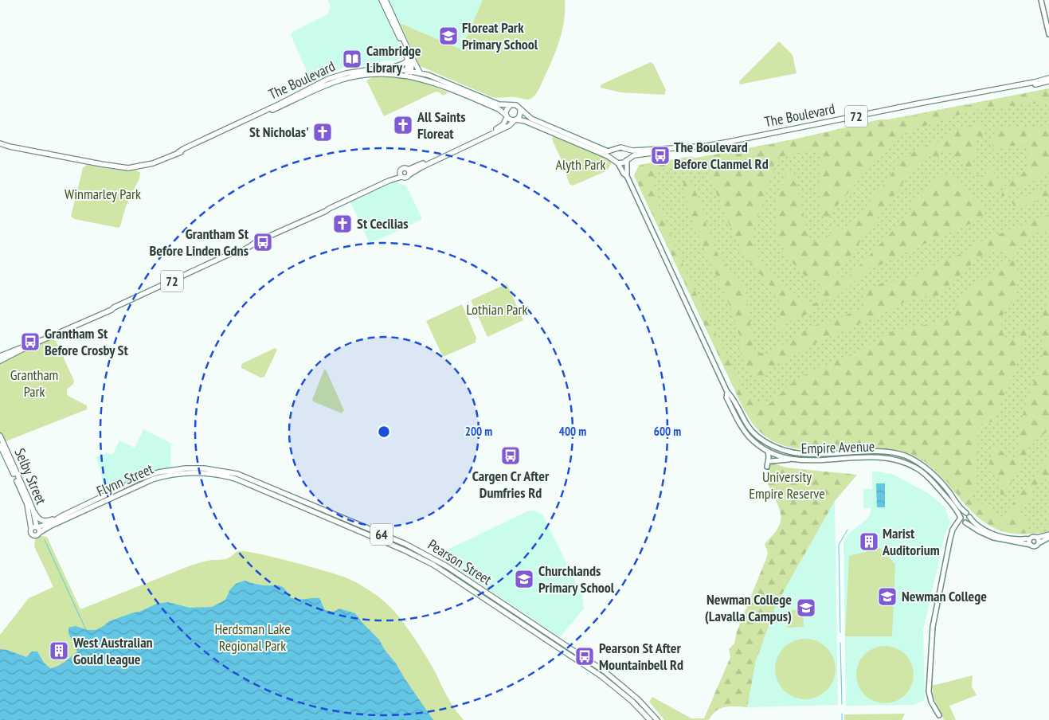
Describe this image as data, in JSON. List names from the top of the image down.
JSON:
{
  "streets": {
    "main road": [
      "The Boulevard",
      "72",
      "Empire Avenue",
      "Selby Street",
      "Flynn Street",
      "64",
      "Pearson Street"
    ]
  },
  "crossings": [
    ["The Boulevard", "72"],
    ["The Boulevard", "Empire Avenue"],
    ["72", "Empire Avenue"],
    ["Selby Street", "Flynn Street"],
    ["Selby Street", "64"],
    ["Flynn Street", "64"],
    ["Flynn Street", "Pearson Street"]
  ],
  "parks": [
    "Alyth Park",
    "Winmarley Park",
    "Lothian Park",
    "Grantham Park",
    "University Empire Reserve",
    "Herdsman Lake Regional Park"
  ],
  "places": {
    "school or university": [
      "Floreat Park Primary School",
      "Churchlands Primary School",
      "Newman College",
      "Newman College (Lavalla Campus)"
    ],
    "library": ["Cambridge Library"],
    "church": ["All Saints Floreat", "St Nicholas'", "St Cecilias"],
    "bus stop": [
      "The Boulevard Before Clanmel Rd",
      "Grantham St Before Linden Gdns",
      "Grantham St Before Crosby St",
      "Cargen Cr After Dumfries Rd",
      "Pearson St After Mountainbell Rd"
    ],
    "building": ["Marist Auditorium", "West Australian Gould league"]
  },
  "rings": ["200 m", "400 m", "600 m"]
}
